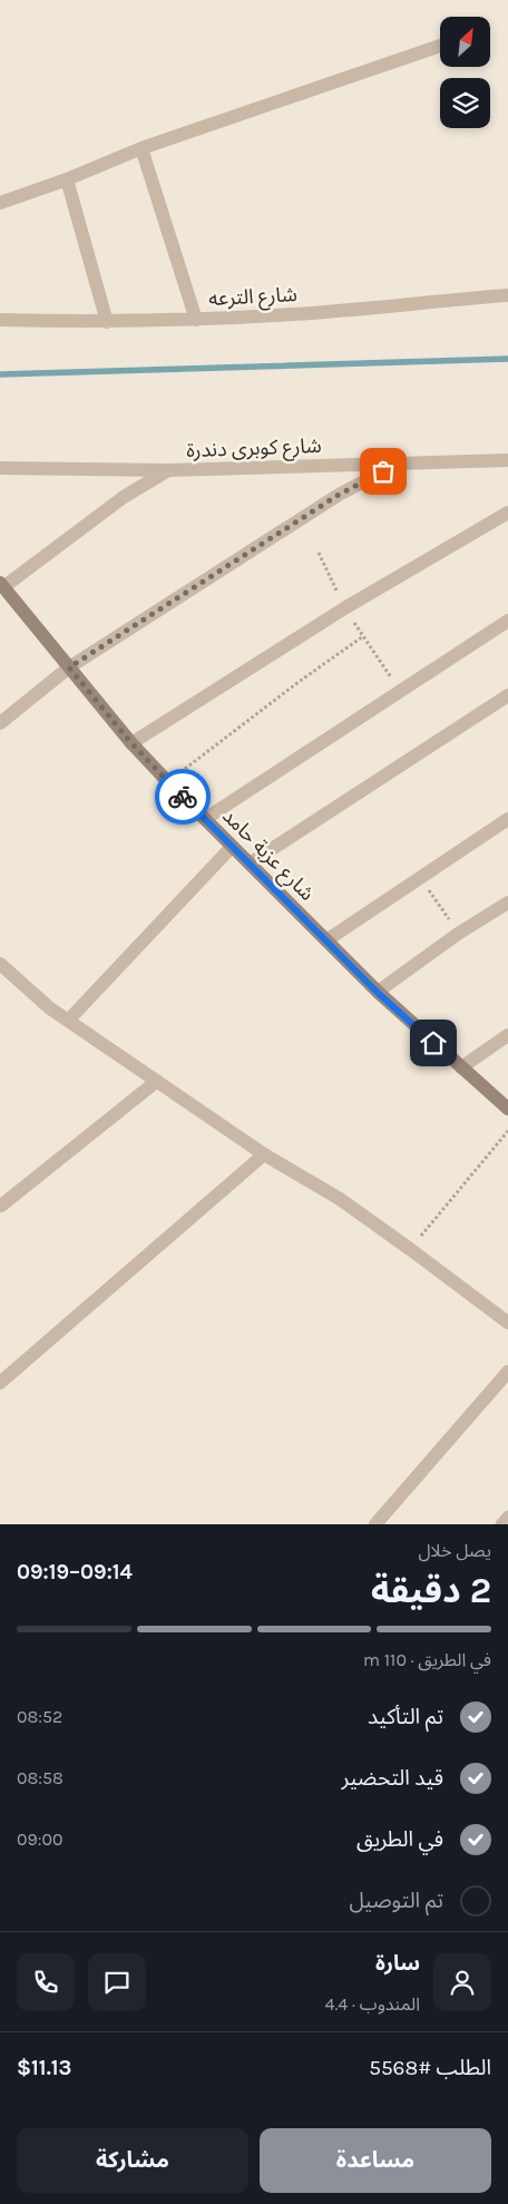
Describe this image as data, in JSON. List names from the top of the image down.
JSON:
{
  "streets": {
    "street": ["شارع الترعه", "شارع كوبرى دندرة", "شارع عزبة حامد"]
  },
  "north": "top right",
  "page": {
    "heading": ["2 دقيقة", "يصل خلال", "09:14–09:19"],
    "panel": [
      "سارة",
      "المندوب · 4.4",
      "الطلب #5568",
      "$11.13"
    ],
    "bar": "في الطريق · 110 m",
    "list": [
      ["تم التأكيد", "08:52"],
      ["قيد التحضير", "08:58"],
      ["في الطريق", "09:00"],
      "تم التوصيل"
    ],
    "buttons": ["مساعدة", "مشاركة"]
  }
}
